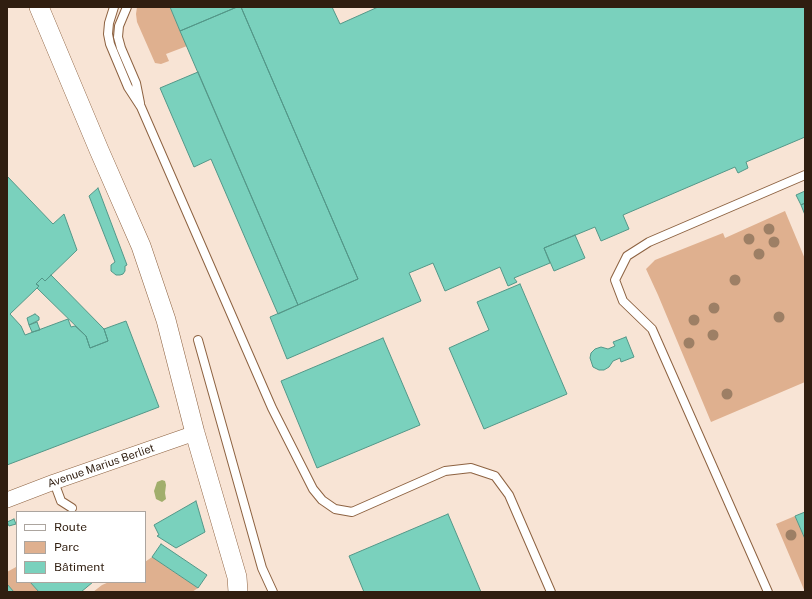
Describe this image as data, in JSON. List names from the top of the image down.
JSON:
{
  "streets": {
    "street": ["Avenue Marius Berliet"]
  },
  "legend": ["Route", "Parc", "Bâtiment"]
}
